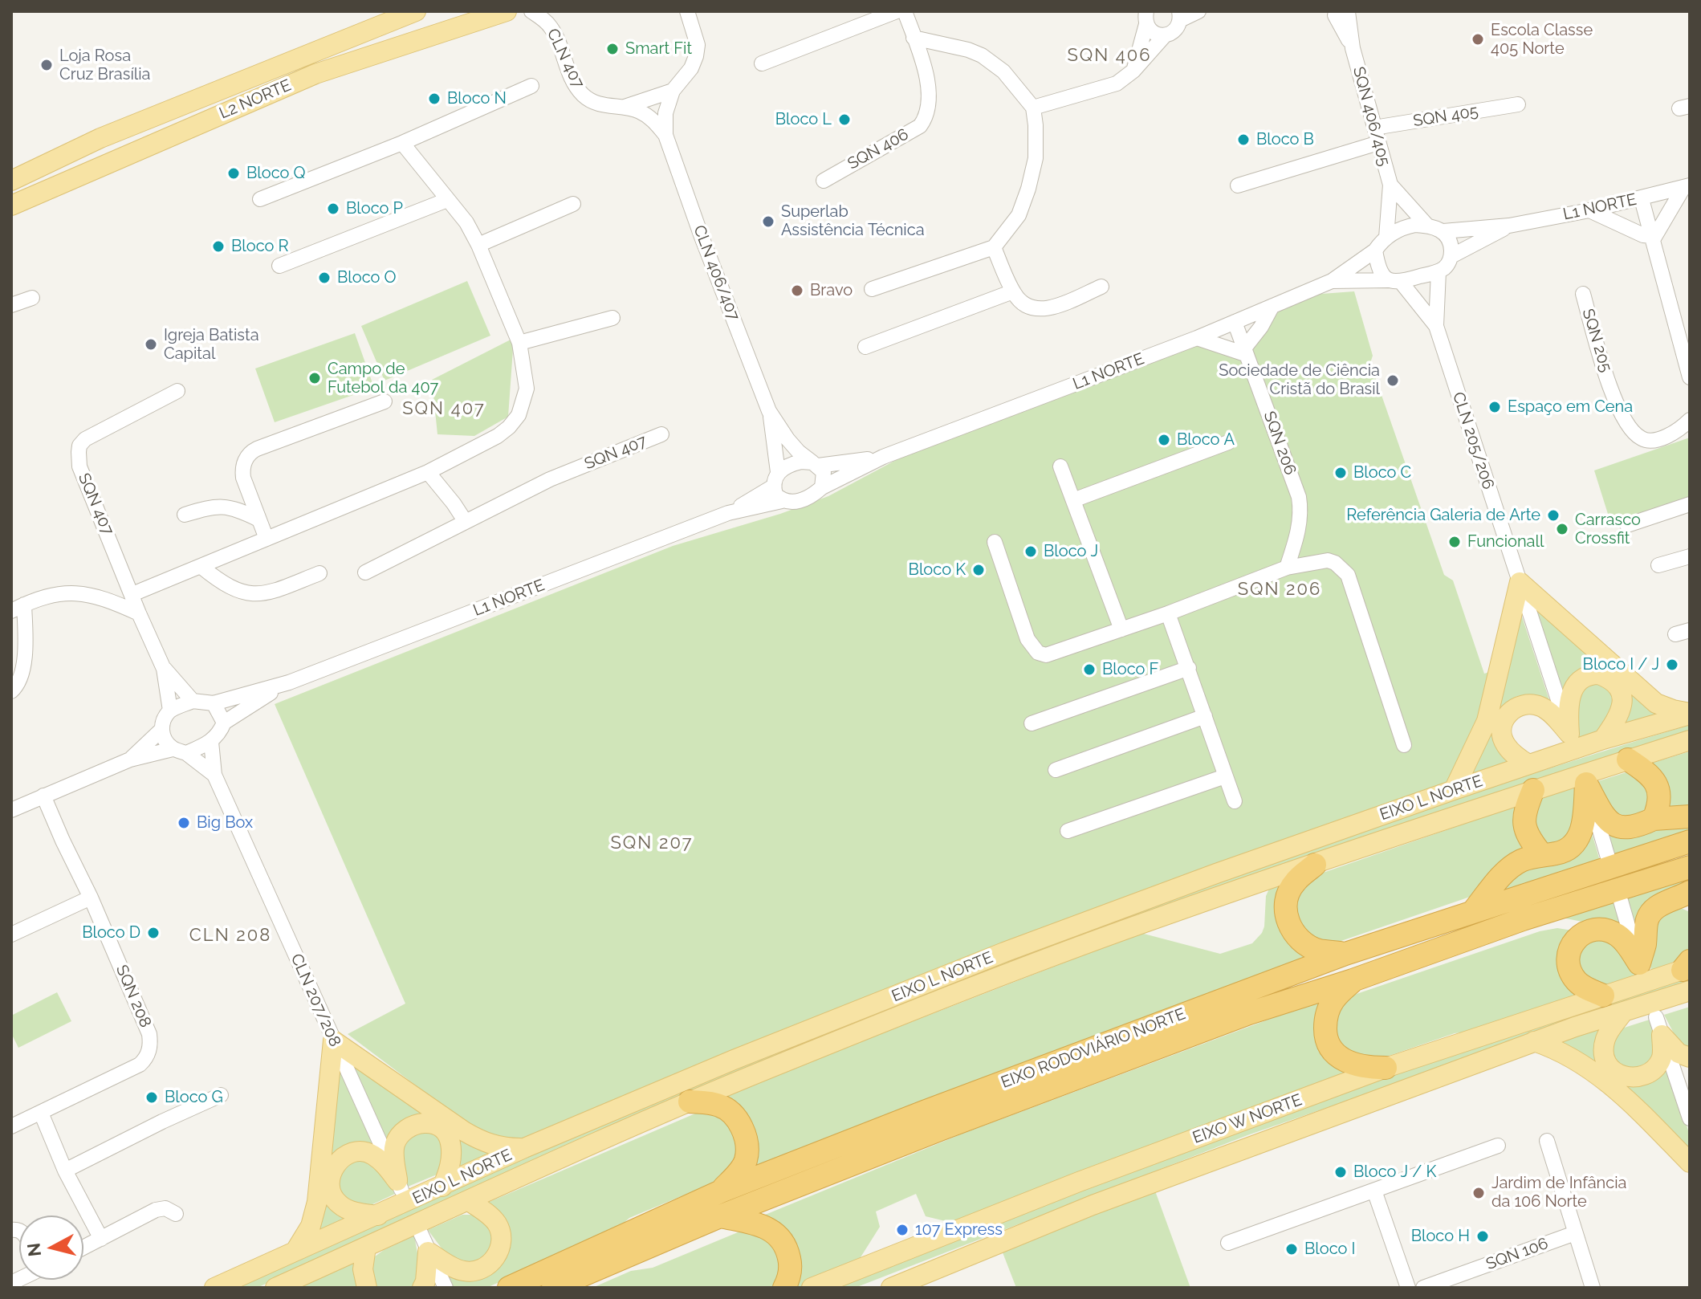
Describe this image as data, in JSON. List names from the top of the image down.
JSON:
{
  "streets": {
    "highway": ["EIXO RODOVIÁRIO NORTE"],
    "main road": ["L2 NORTE", "EIXO L NORTE", "EIXO W NORTE"],
    "street": [
      "CLN 407",
      "SQN 406/405",
      "SQN 405",
      "SQN 406",
      "L1 NORTE",
      "CLN 406/407",
      "SQN 205",
      "CLN 205/206",
      "SQN 206",
      "SQN 407",
      "SQN 208",
      "CLN 207/208",
      "SQN 106"
    ]
  },
  "crossings": [
    ["CLN 407", "CLN 406/407"],
    ["SQN 406/405", "SQN 405"],
    ["SQN 406/405", "L1 NORTE"],
    ["SQN 406/405", "CLN 205/206"],
    ["L1 NORTE", "CLN 406/407"],
    ["L1 NORTE", "CLN 205/206"],
    ["L1 NORTE", "SQN 206"],
    ["L1 NORTE", "CLN 207/208"]
  ],
  "districts": [
    "SQN 406",
    "SQN 407",
    "SQN 206",
    "SQN 207",
    "CLN 208"
  ],
  "places": [
    "Escola Classe 405 Norte",
    "Smart Fit",
    "Loja Rosa Cruz Brasília",
    "Bloco N",
    "Bloco L",
    "Bloco B",
    "Bloco Q",
    "Bloco P",
    "Superlab Assistência Técnica",
    "Bloco R",
    "Bloco O",
    "Bravo",
    "Igreja Batista Capital",
    "Campo de Futebol da 407",
    "Sociedade de Ciência Cristã do Brasil",
    "Espaço em Cena",
    "Bloco A",
    "Bloco C",
    "Referência Galeria de Arte",
    "Carrasco Crossfit",
    "Funcionall",
    "Bloco J",
    "Bloco K",
    "Bloco I / J",
    "Bloco F",
    "Big Box",
    "Bloco D",
    "Bloco G",
    "Bloco J / K",
    "Jardim de Infância da 106 Norte",
    "107 Express",
    "Bloco H",
    "Bloco I"
  ],
  "north": "left"
}
